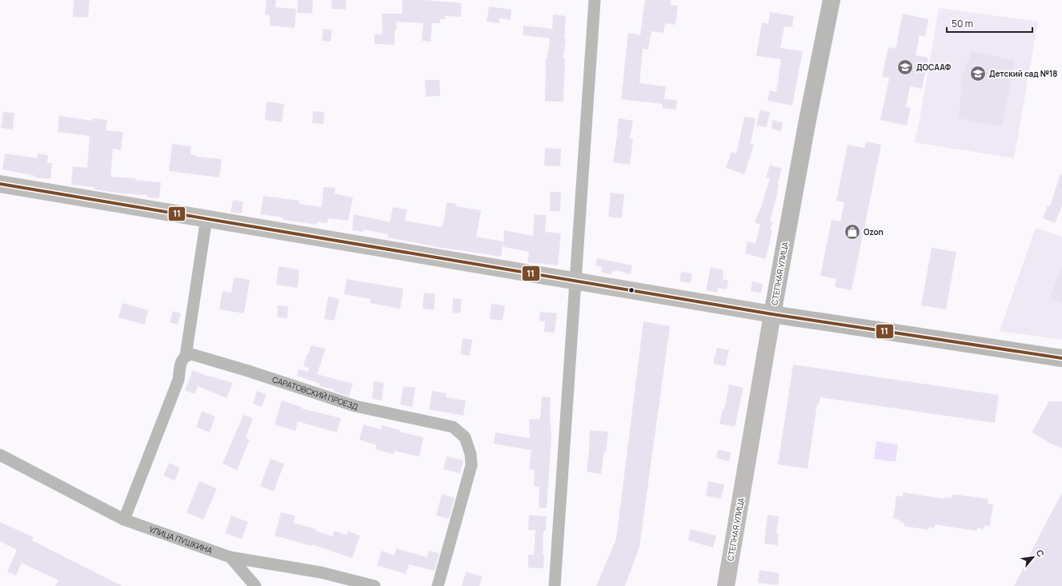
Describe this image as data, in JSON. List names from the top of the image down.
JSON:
{
  "streets": {
    "main road": ["СТЕПНАЯ УЛИЦА"],
    "street": ["САРАТОВСКИЙ ПРОЕЗД", "УЛИЦА ПУШКИНА"]
  },
  "places": {
    "school or university": ["ДОСААФ", "Детский сад №18"],
    "shop": ["Ozon"]
  },
  "lines": ["transit line 11"],
  "scale_bar": "50 m",
  "north": "top right"
}
